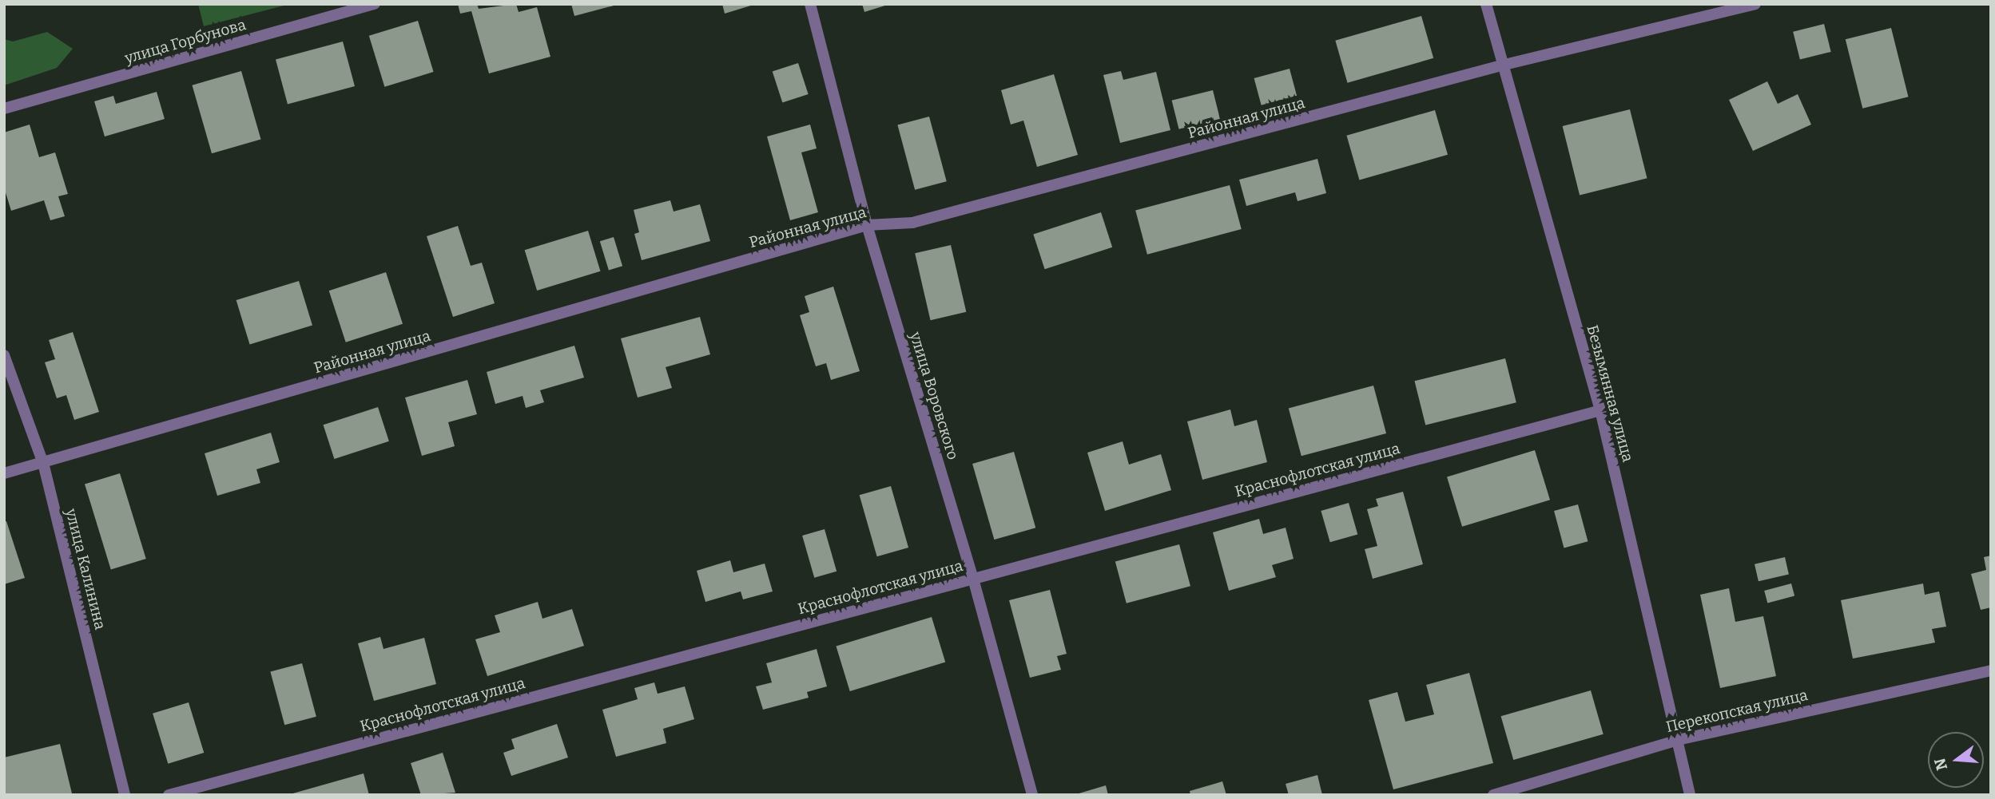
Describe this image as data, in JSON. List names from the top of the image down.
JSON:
{
  "streets": {
    "street": [
      "улица Горбунова",
      "Районная улица",
      "Безымянная улица",
      "улица Воровского",
      "Краснофлотская улица",
      "улица Калинина",
      "Перекопская улица"
    ]
  },
  "crossings": [
    ["Районная улица", "Безымянная улица"],
    ["Районная улица", "улица Воровского"],
    ["Районная улица", "улица Калинина"],
    ["Безымянная улица", "Краснофлотская улица"],
    ["Безымянная улица", "Перекопская улица"],
    ["улица Воровского", "Краснофлотская улица"]
  ],
  "north": "left"
}
